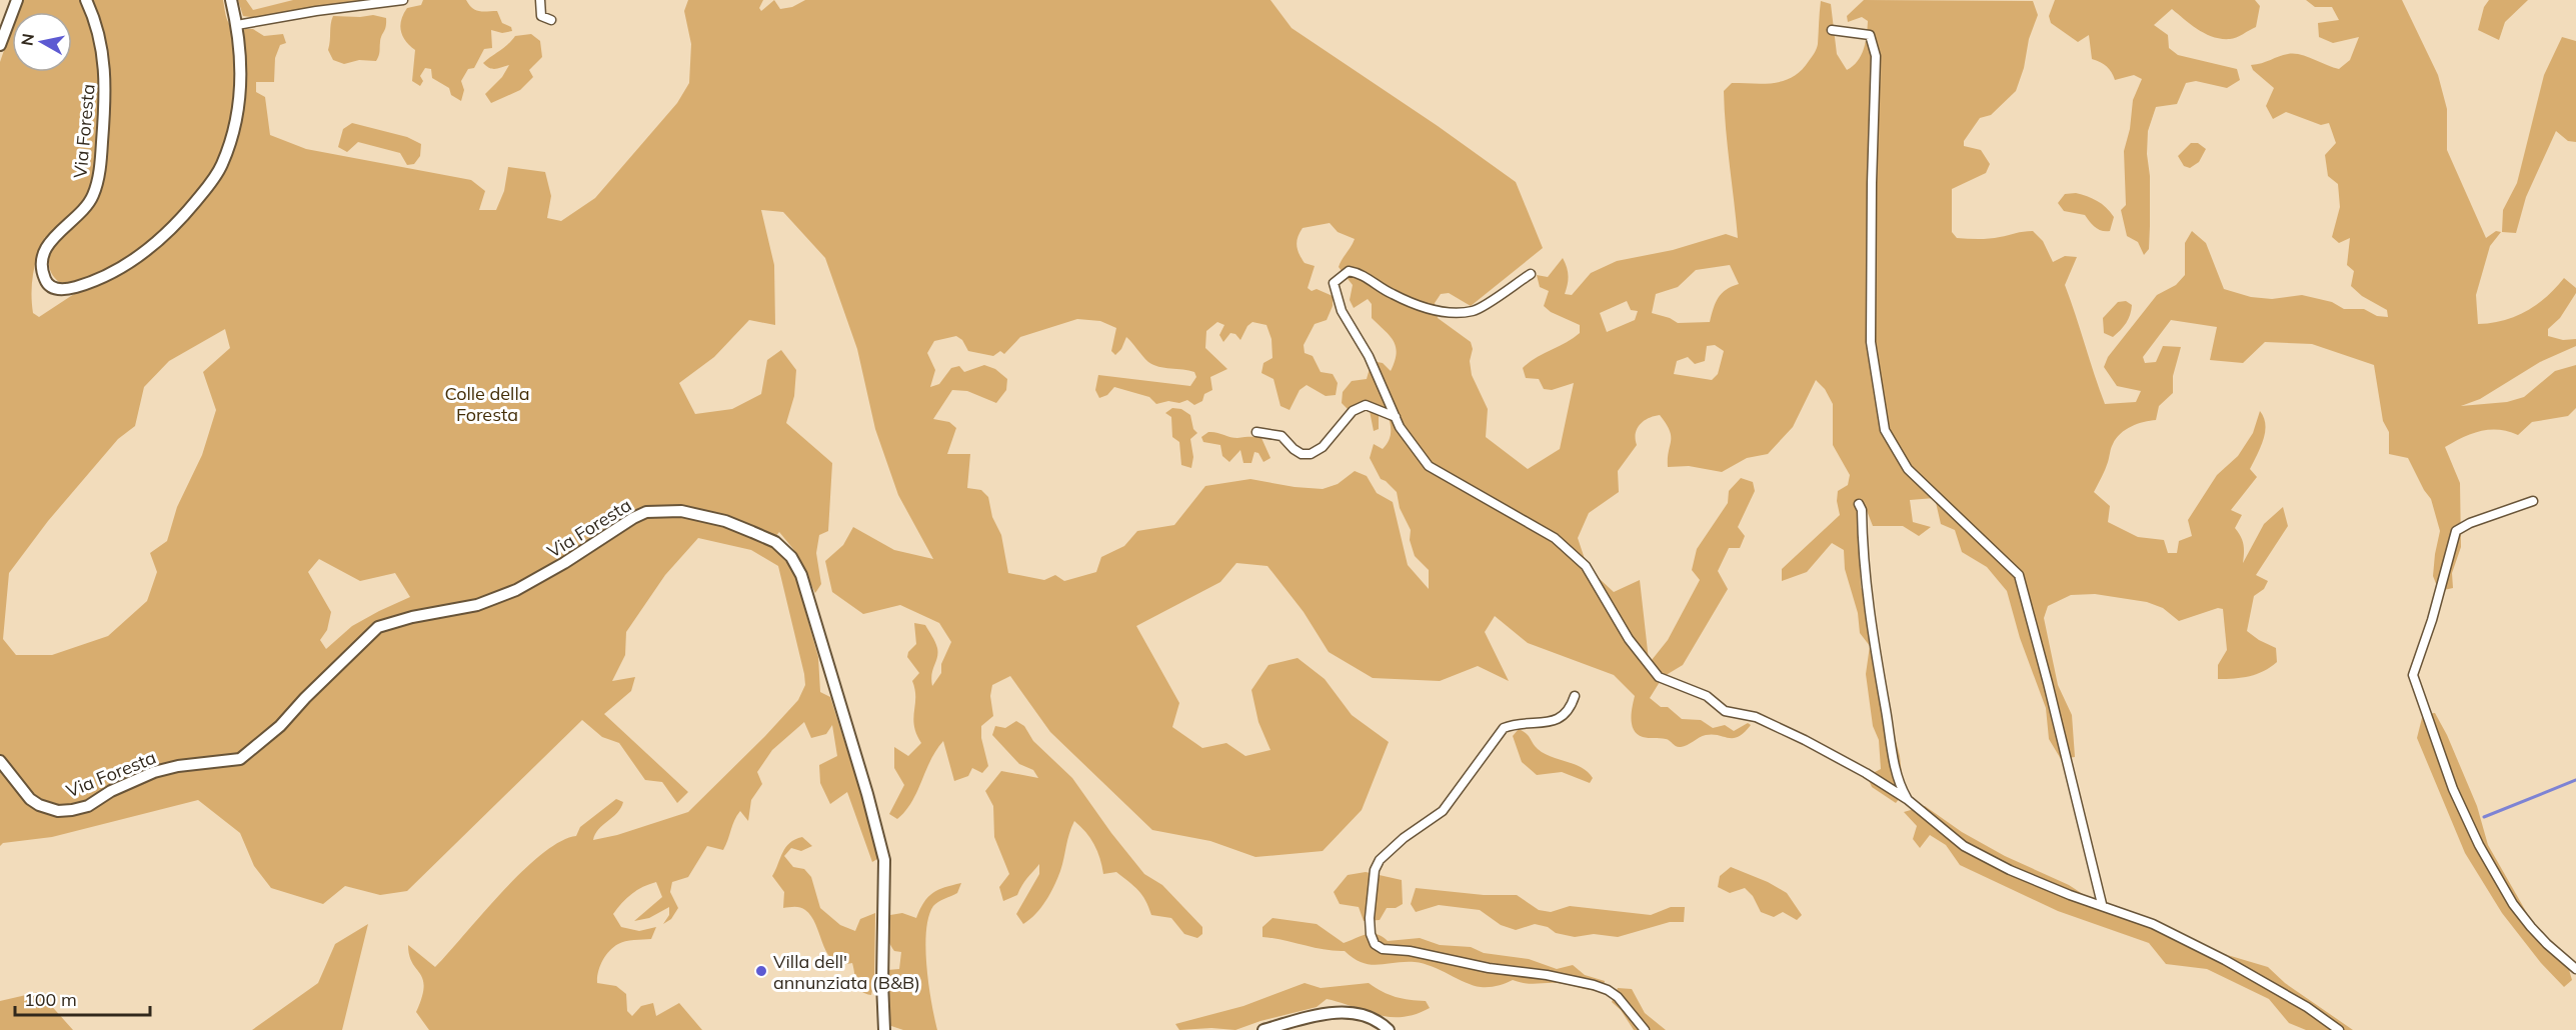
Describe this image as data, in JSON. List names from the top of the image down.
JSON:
{
  "streets": {
    "main road": ["Via Foresta"]
  },
  "parks": ["Colle della Foresta"],
  "places": ["Villa dell' annunziata (B&B)"],
  "scale_bar": "100 m",
  "north": "left"
}
